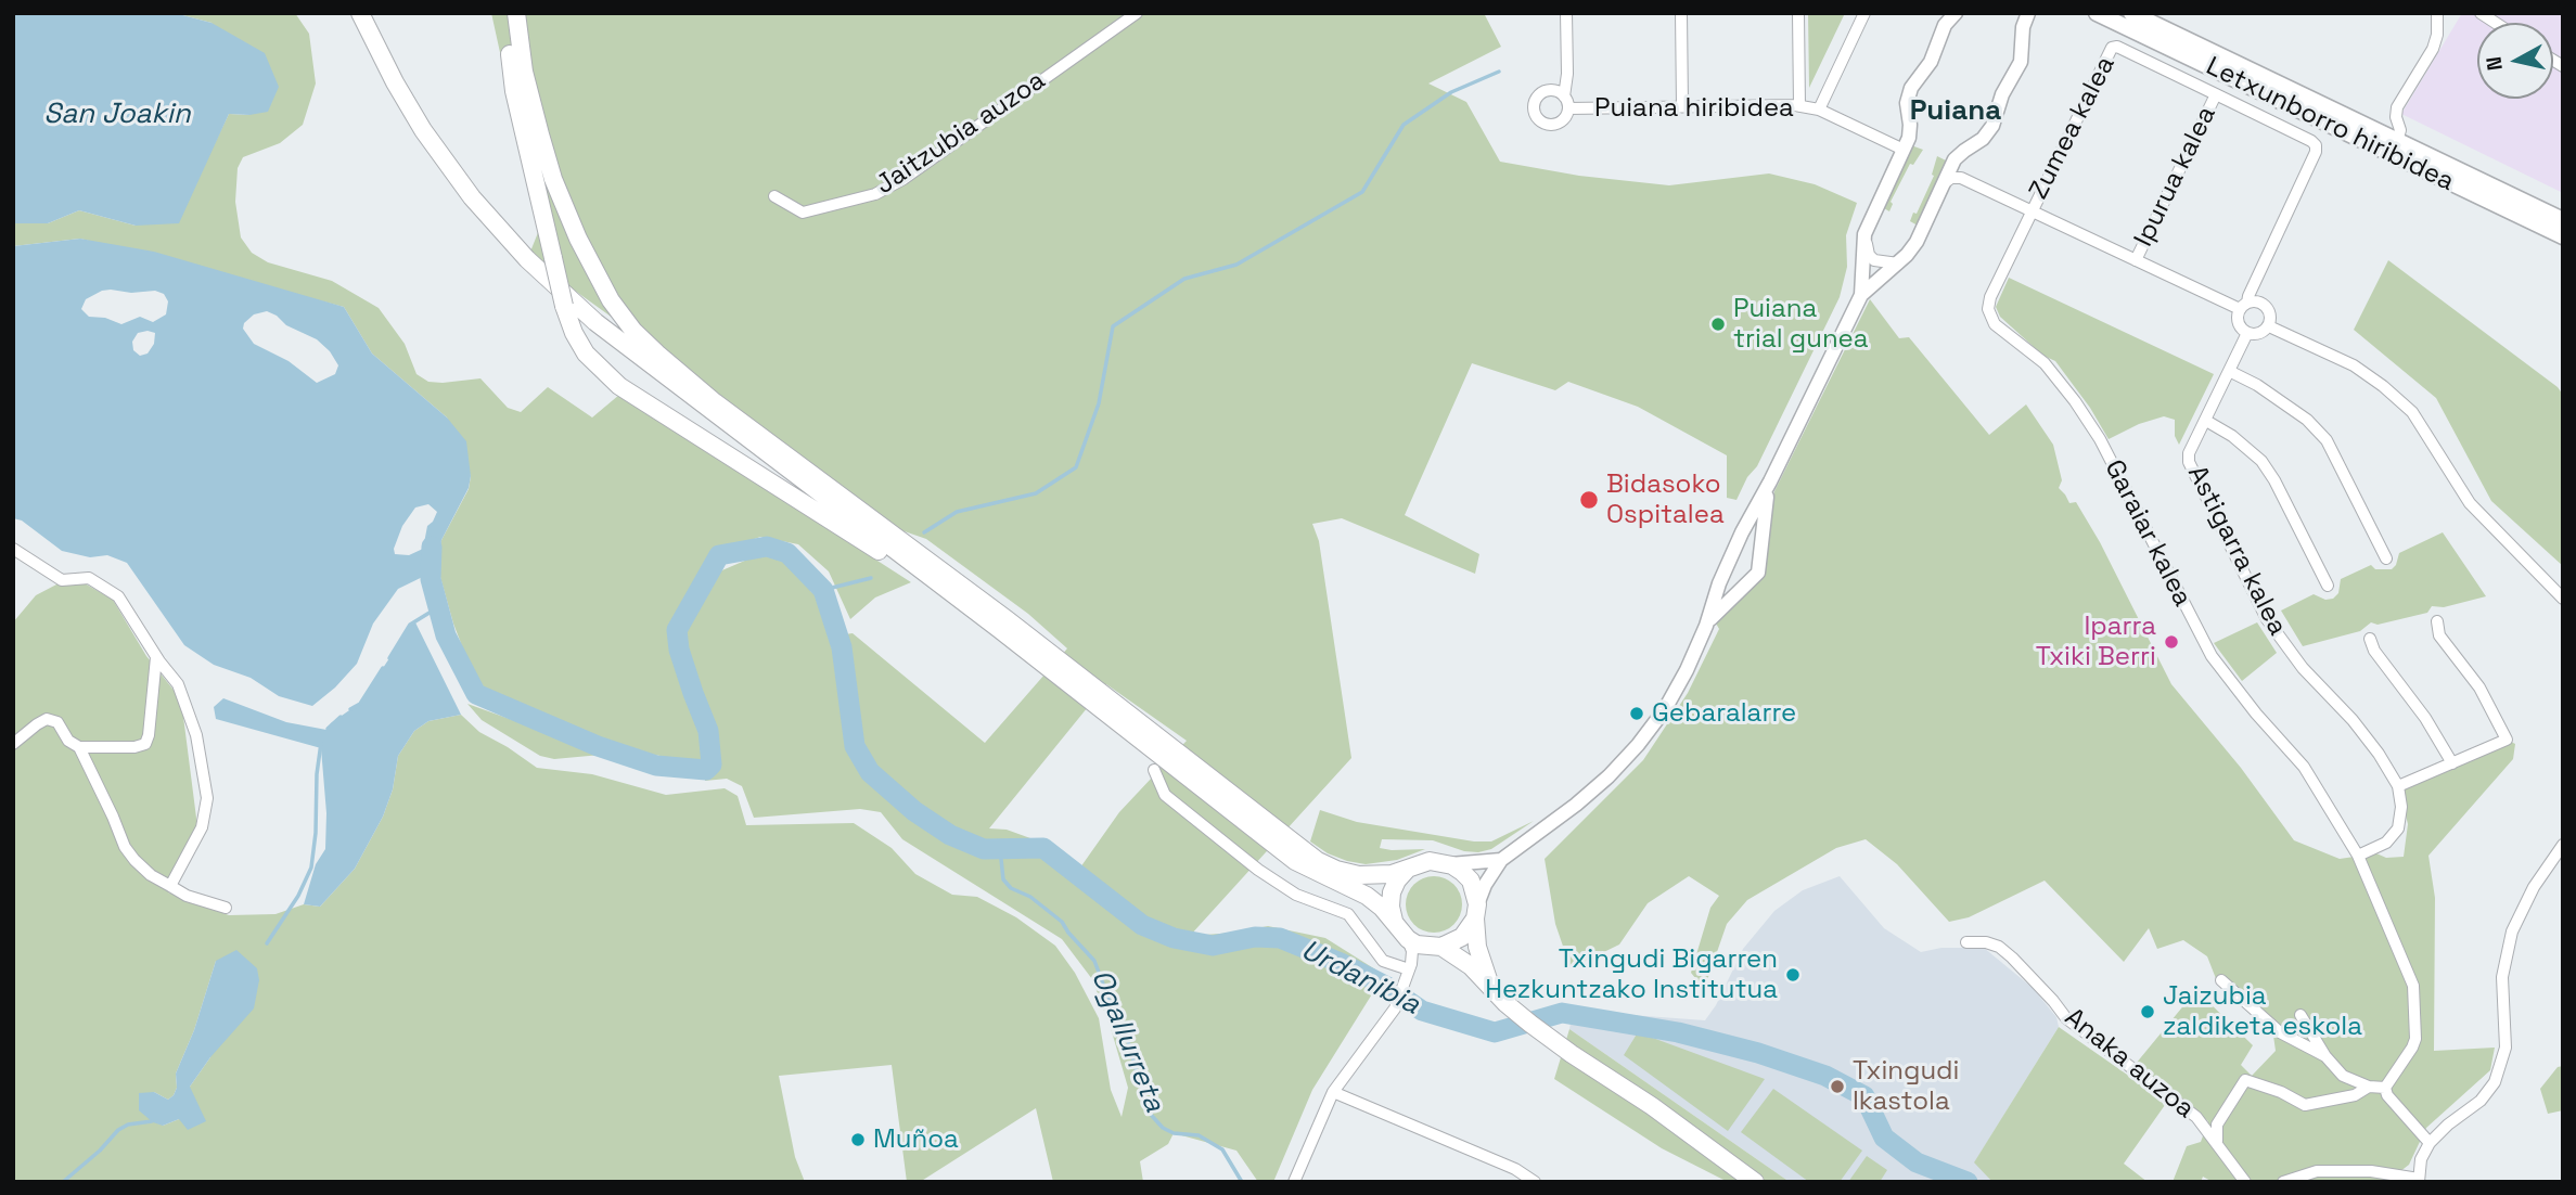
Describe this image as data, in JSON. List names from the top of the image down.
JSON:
{
  "streets": {
    "main road": ["Letxunborro hiribidea"],
    "street": [
      "Puiana hiribidea",
      "Zumea kalea",
      "Jaitzubia auzoa",
      "Ipurua kalea",
      "Garaiar kalea",
      "Astigarra kalea",
      "Anaka auzoa"
    ]
  },
  "crossings": [
    ["Letxunborro hiribidea", "Zumea kalea"],
    ["Letxunborro hiribidea", "Ipurua kalea"],
    ["Letxunborro hiribidea", "Astigarra kalea"],
    ["Zumea kalea", "Garaiar kalea"],
    ["Garaiar kalea", "Astigarra kalea"]
  ],
  "districts": ["Puiana"],
  "water": ["San Joakin", "Urdanibia", "Ogallurreta"],
  "places": [
    "Puiana trial gunea",
    "Bidasoko Ospitalea",
    "Iparra Txiki Berri",
    "Gebaralarre",
    "Txingudi Bigarren Hezkuntzako Institutua",
    "Jaizubia zaldiketa eskola",
    "Txingudi Ikastola",
    "Muñoa"
  ],
  "north": "left"
}
